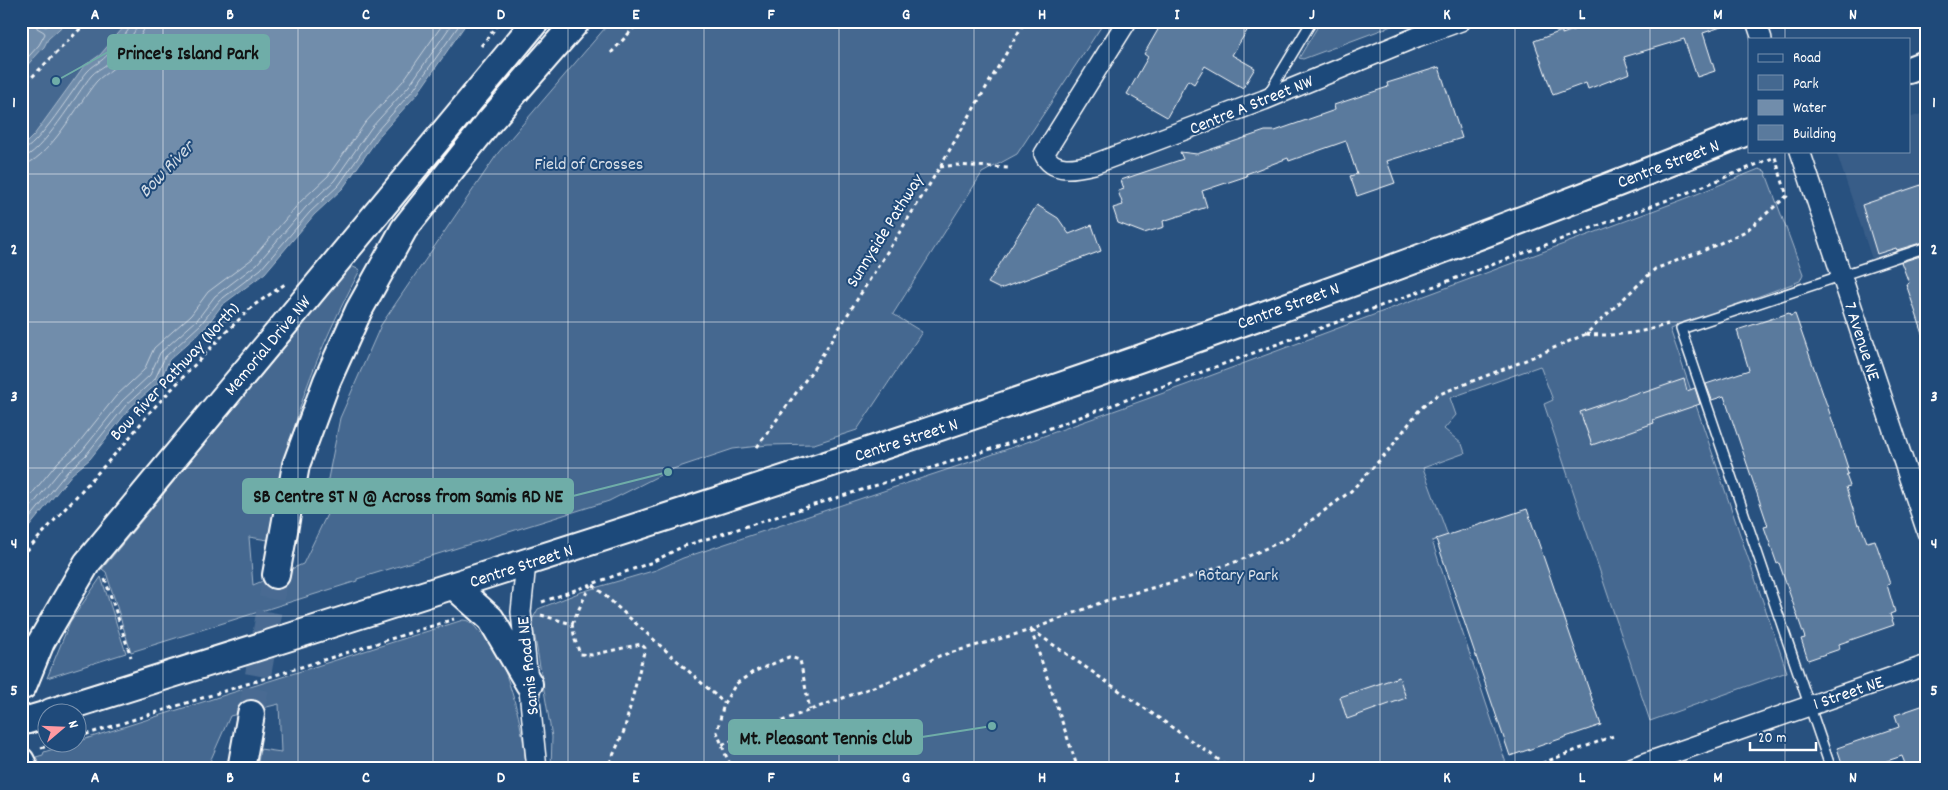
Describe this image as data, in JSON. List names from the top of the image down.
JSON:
{
  "streets": {
    "main road": ["Centre Street N", "Memorial Drive NW"],
    "street": [
      "Centre A Street NW",
      "7 Avenue NE",
      "Samis Road NE",
      "1 Street NE"
    ],
    "path": ["Sunnyside Pathway", "Bow River Pathway (North)"]
  },
  "crossings": [
    ["Centre Street N", "Samis Road NE"]
  ],
  "water": ["Bow River"],
  "parks": ["Field of Crosses", "Rotary Park"],
  "places": ["Prince's Island Park", "SB Centre ST N @ Across from Samis RD NE", "Mt. Pleasant Tennis Club"],
  "legend": [
    "Road",
    "Park",
    "Water",
    "Building"
  ],
  "scale_bar": "20 m",
  "north": "right",
  "grid": {
    "columns": [
      "A",
      "B",
      "C",
      "D",
      "E",
      "F",
      "G",
      "H",
      "I",
      "J",
      "K",
      "L",
      "M",
      "N"
    ],
    "rows": [
      "1",
      "2",
      "3",
      "4",
      "5"
    ]
  }
}
